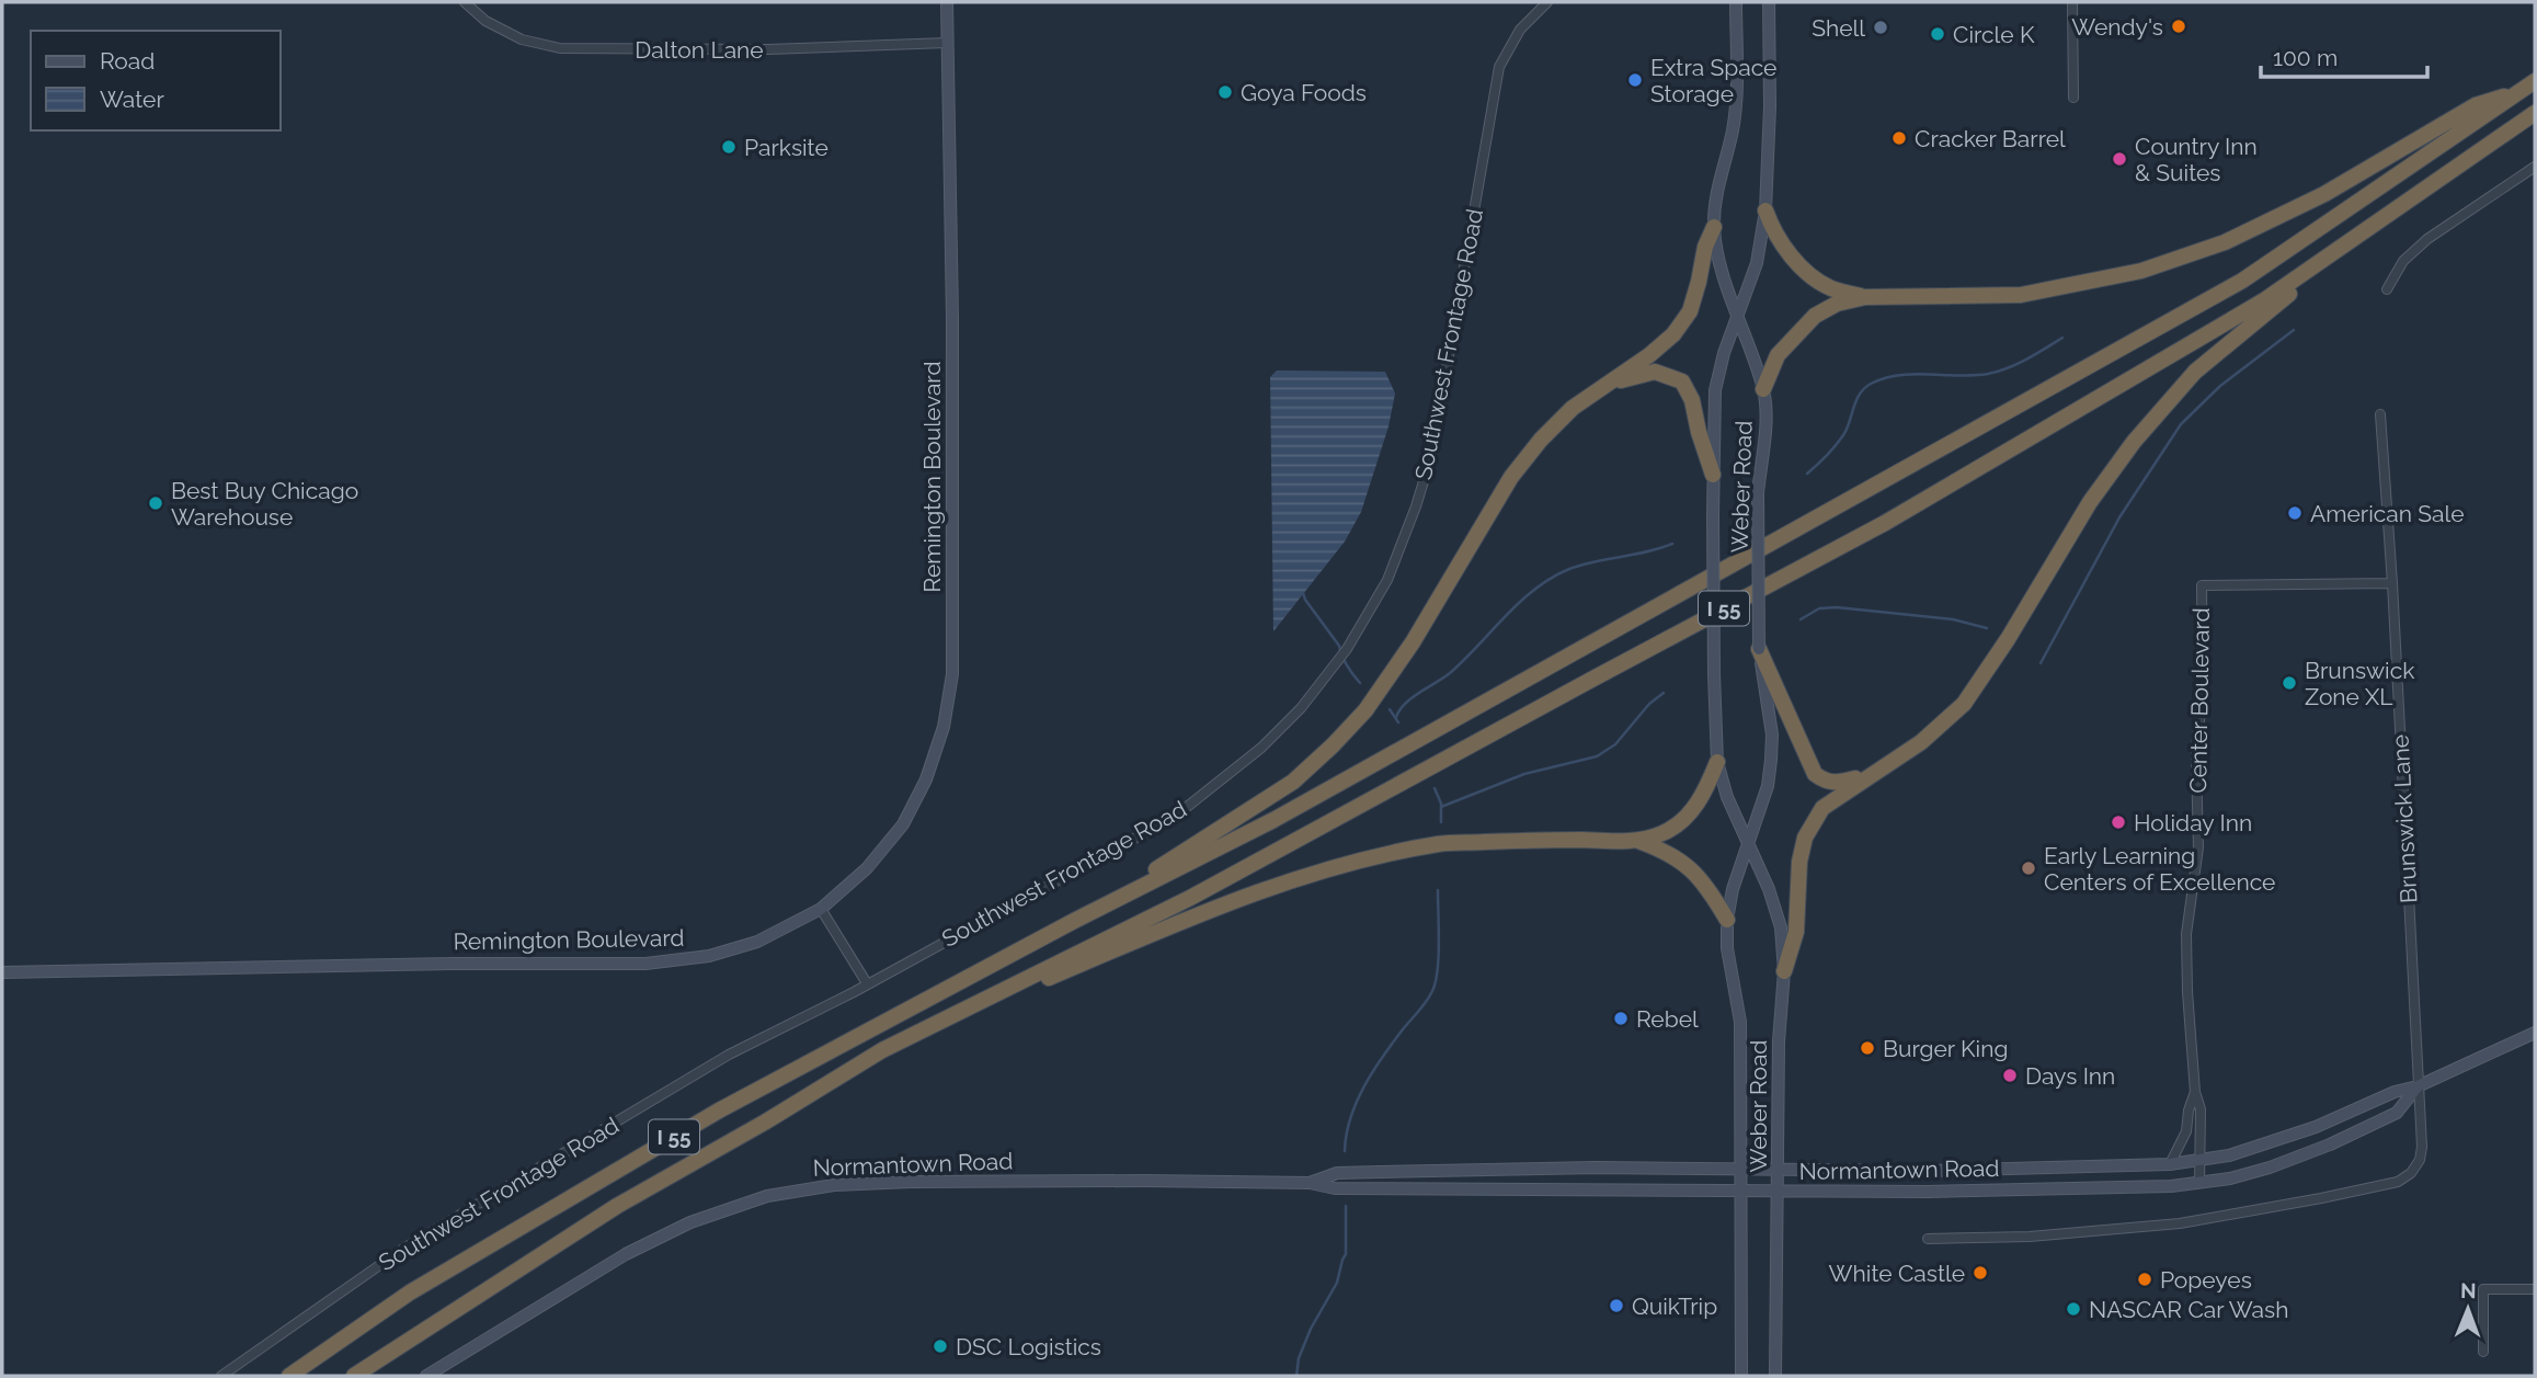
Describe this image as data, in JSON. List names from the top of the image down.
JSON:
{
  "streets": {
    "highway": ["I 55"],
    "street": [
      "Dalton Lane",
      "Southwest Frontage Road",
      "Remington Boulevard",
      "Weber Road",
      "Center Boulevard",
      "Brunswick Lane",
      "Normantown Road"
    ]
  },
  "crossings": [
    ["Dalton Lane", "Remington Boulevard"],
    ["Weber Road", "Normantown Road"],
    ["Center Boulevard", "Brunswick Lane"],
    ["Center Boulevard", "Normantown Road"],
    ["Brunswick Lane", "Normantown Road"]
  ],
  "places": [
    "Wendy's",
    "Shell",
    "Circle K",
    "Extra Space Storage",
    "Goya Foods",
    "Cracker Barrel",
    "Parksite",
    "Country Inn & Suites",
    "Best Buy Chicago Warehouse",
    "American Sale",
    "Brunswick Zone XL",
    "Holiday Inn",
    "Early Learning Centers of Excellence",
    "Rebel",
    "Burger King",
    "Days Inn",
    "White Castle",
    "Popeyes",
    "QuikTrip",
    "NASCAR Car Wash",
    "DSC Logistics"
  ],
  "legend": ["Road", "Water"],
  "scale_bar": "100 m",
  "north": "top"
}
